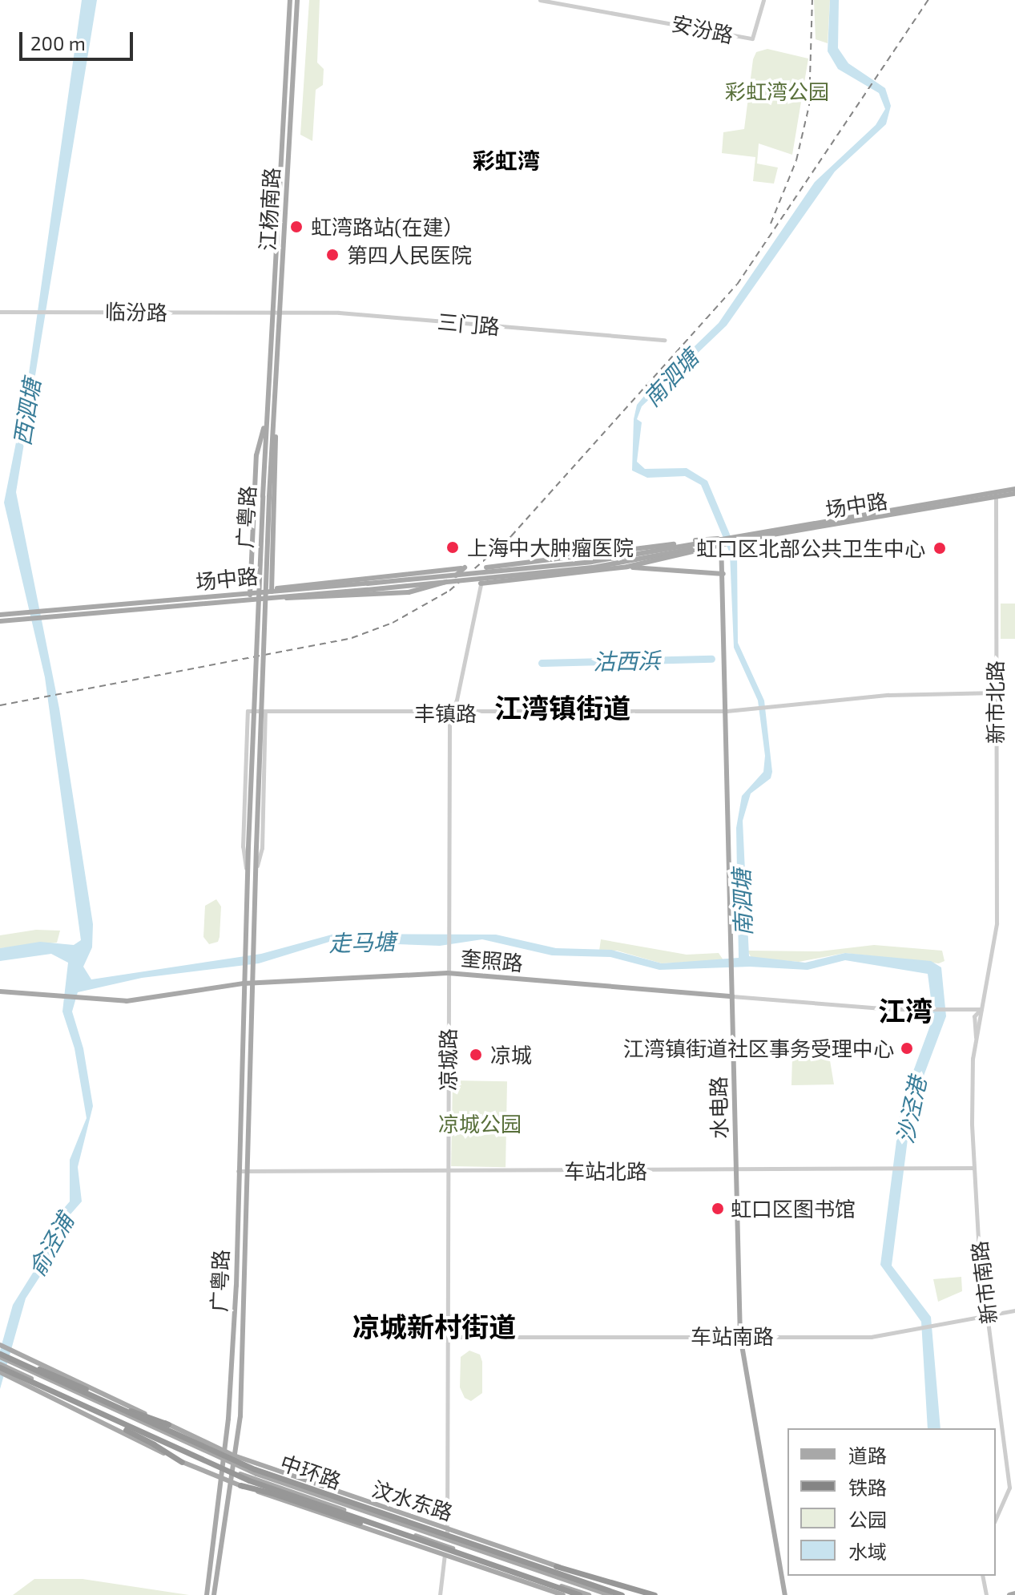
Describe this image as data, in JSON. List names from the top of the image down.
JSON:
{
  "streets": {
    "highway": ["中环路"],
    "main road": [
      "江杨南路",
      "场中路",
      "广粤路",
      "奎照路",
      "水电路",
      "汶水东路"
    ],
    "street": [
      "安汾路",
      "临汾路",
      "三门路",
      "新市北路",
      "丰镇路",
      "凉城路",
      "车站北路",
      "新市南路",
      "车站南路"
    ]
  },
  "crossings": [
    ["江杨南路", "临汾路"],
    ["江杨南路", "三门路"],
    ["江杨南路", "广粤路"],
    ["临汾路", "三门路"],
    ["场中路", "广粤路"],
    ["场中路", "新市北路"],
    ["场中路", "凉城路"],
    ["场中路", "水电路"],
    ["广粤路", "丰镇路"],
    ["广粤路", "奎照路"],
    ["广粤路", "车站北路"],
    ["广粤路", "汶水东路"],
    ["新市北路", "丰镇路"],
    ["新市北路", "新市南路"],
    ["丰镇路", "凉城路"],
    ["丰镇路", "水电路"],
    ["奎照路", "凉城路"],
    ["奎照路", "水电路"],
    ["奎照路", "新市南路"],
    ["凉城路", "车站北路"],
    ["凉城路", "车站南路"],
    ["凉城路", "汶水东路"],
    ["水电路", "车站北路"],
    ["水电路", "车站南路"],
    ["车站北路", "新市南路"],
    ["新市南路", "车站南路"],
    ["中环路", "汶水东路"]
  ],
  "districts": [
    "彩虹湾",
    "江湾镇街道",
    "江湾",
    "凉城新村街道"
  ],
  "water": [
    "南泗塘",
    "西泗塘",
    "沽西浜",
    "走马塘",
    "沙泾港",
    "俞泾浦"
  ],
  "parks": ["彩虹湾公园", "凉城公园"],
  "places": [
    "虹湾路站(在建）",
    "第四人民医院",
    "上海中大肿瘤医院",
    "虹口区北部公共卫生中心",
    "江湾镇街道社区事务受理中心",
    "凉城",
    "虹口区图书馆"
  ],
  "legend": [
    "道路",
    "铁路",
    "公园",
    "水域"
  ],
  "scale_bar": "200 m"
}
